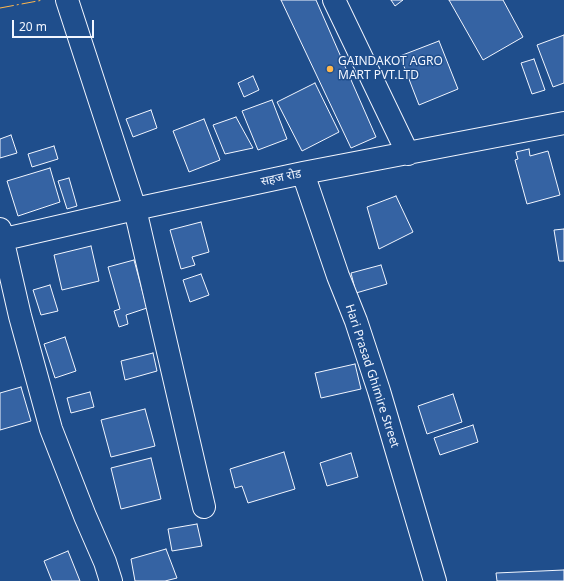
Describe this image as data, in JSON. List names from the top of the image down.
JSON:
{
  "streets": {
    "street": ["सहज रोड", "Hari Prasad Ghimire Street"]
  },
  "crossings": [
    ["सहज रोड", "Hari Prasad Ghimire Street"]
  ],
  "places": ["GAINDAKOT AGRO MART PVT.LTD"],
  "scale_bar": "20 m"
}
